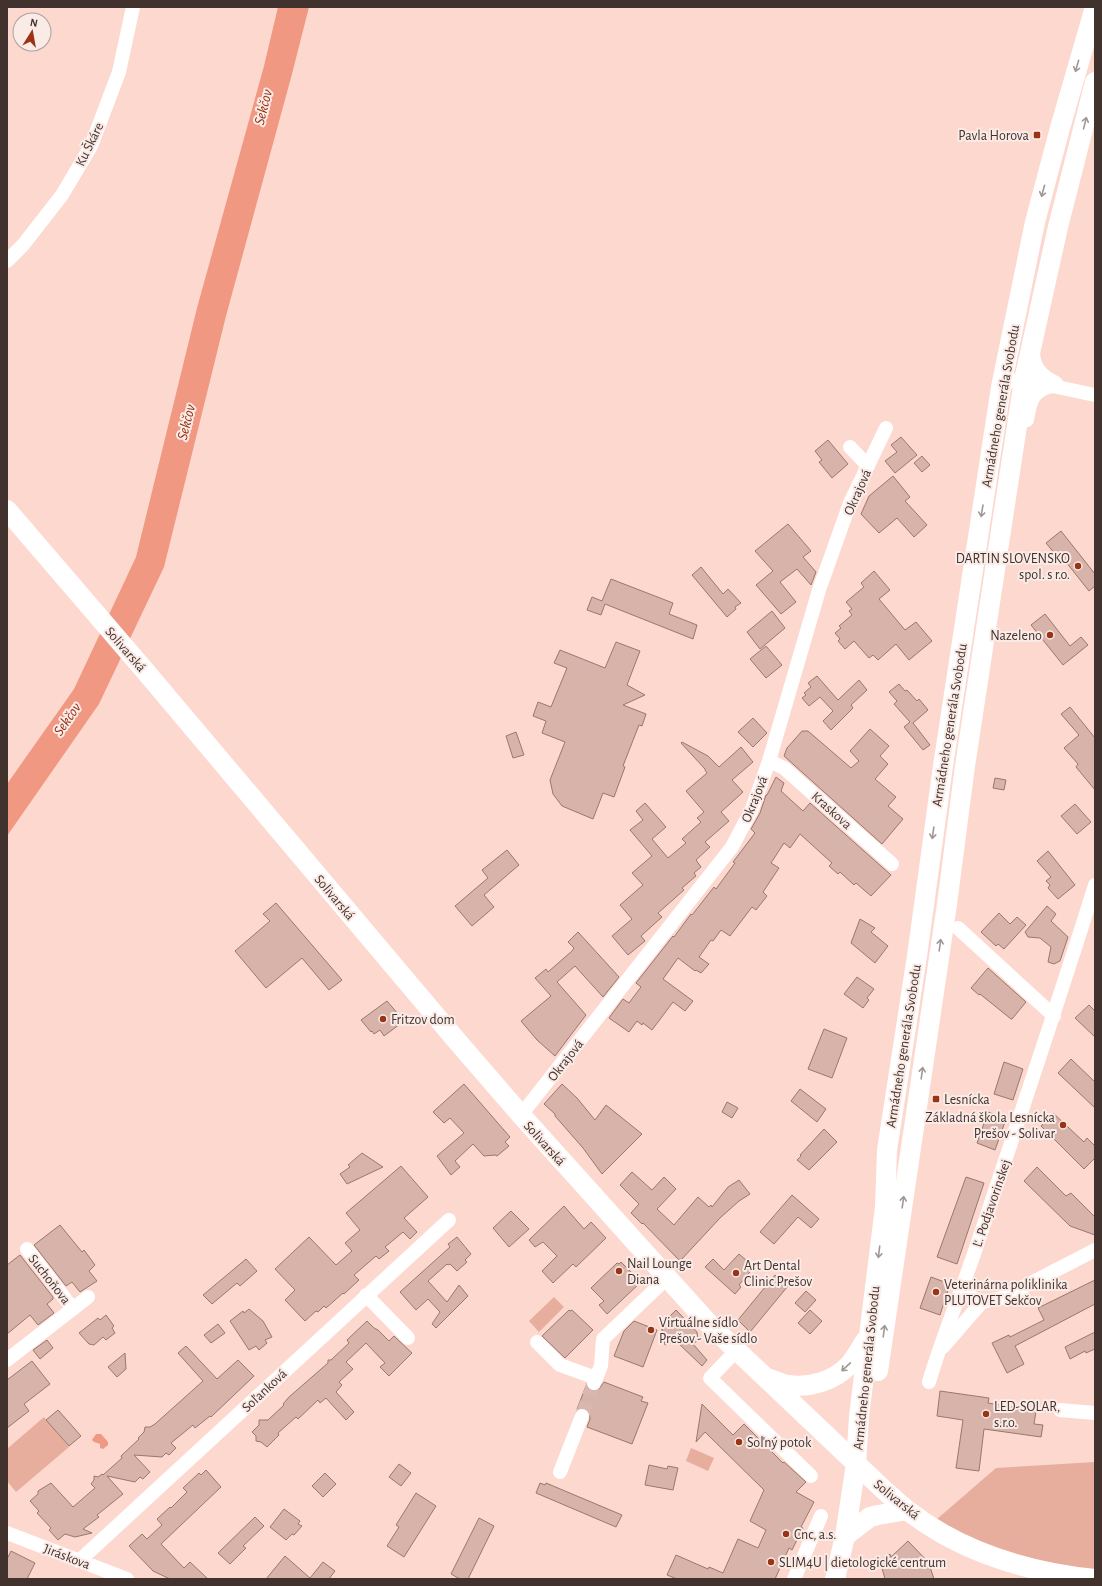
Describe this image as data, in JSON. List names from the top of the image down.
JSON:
{
  "streets": {
    "street": [
      "Ku Škáre",
      "Armádneho generála Svobodu",
      "Okrajová",
      "Solivarská",
      "Kraskova",
      "Ľ. Podjavorinskej",
      "Suchoňova",
      "Soľanková",
      "Jiráskova"
    ]
  },
  "crossings": [
    ["Armádneho generála Svobodu", "Solivarská"],
    ["Okrajová", "Solivarská"],
    ["Okrajová", "Kraskova"],
    ["Soľanková", "Jiráskova"]
  ],
  "water": ["Sekčov"],
  "places": {
    "transit": ["Pavla Horova", "Lesnícka"],
    "other": [
      "DARTIN SLOVENSKO spol. s r.o.",
      "Nazeleno",
      "Fritzov dom",
      "Základná škola Lesnícka Prešov - Solivar",
      "Nail Lounge Diana",
      "Art Dental Clinic Prešov",
      "Veterinárna poliklinika PLUTOVET Sekčov",
      "Virtuálne sídlo Prešov - Vaše sídlo",
      "LED-SOLAR, s.r.o.",
      "Soľný potok",
      "Cnc, a.s.",
      "SLIM4U | dietologické centrum"
    ]
  },
  "north": "top"
}
